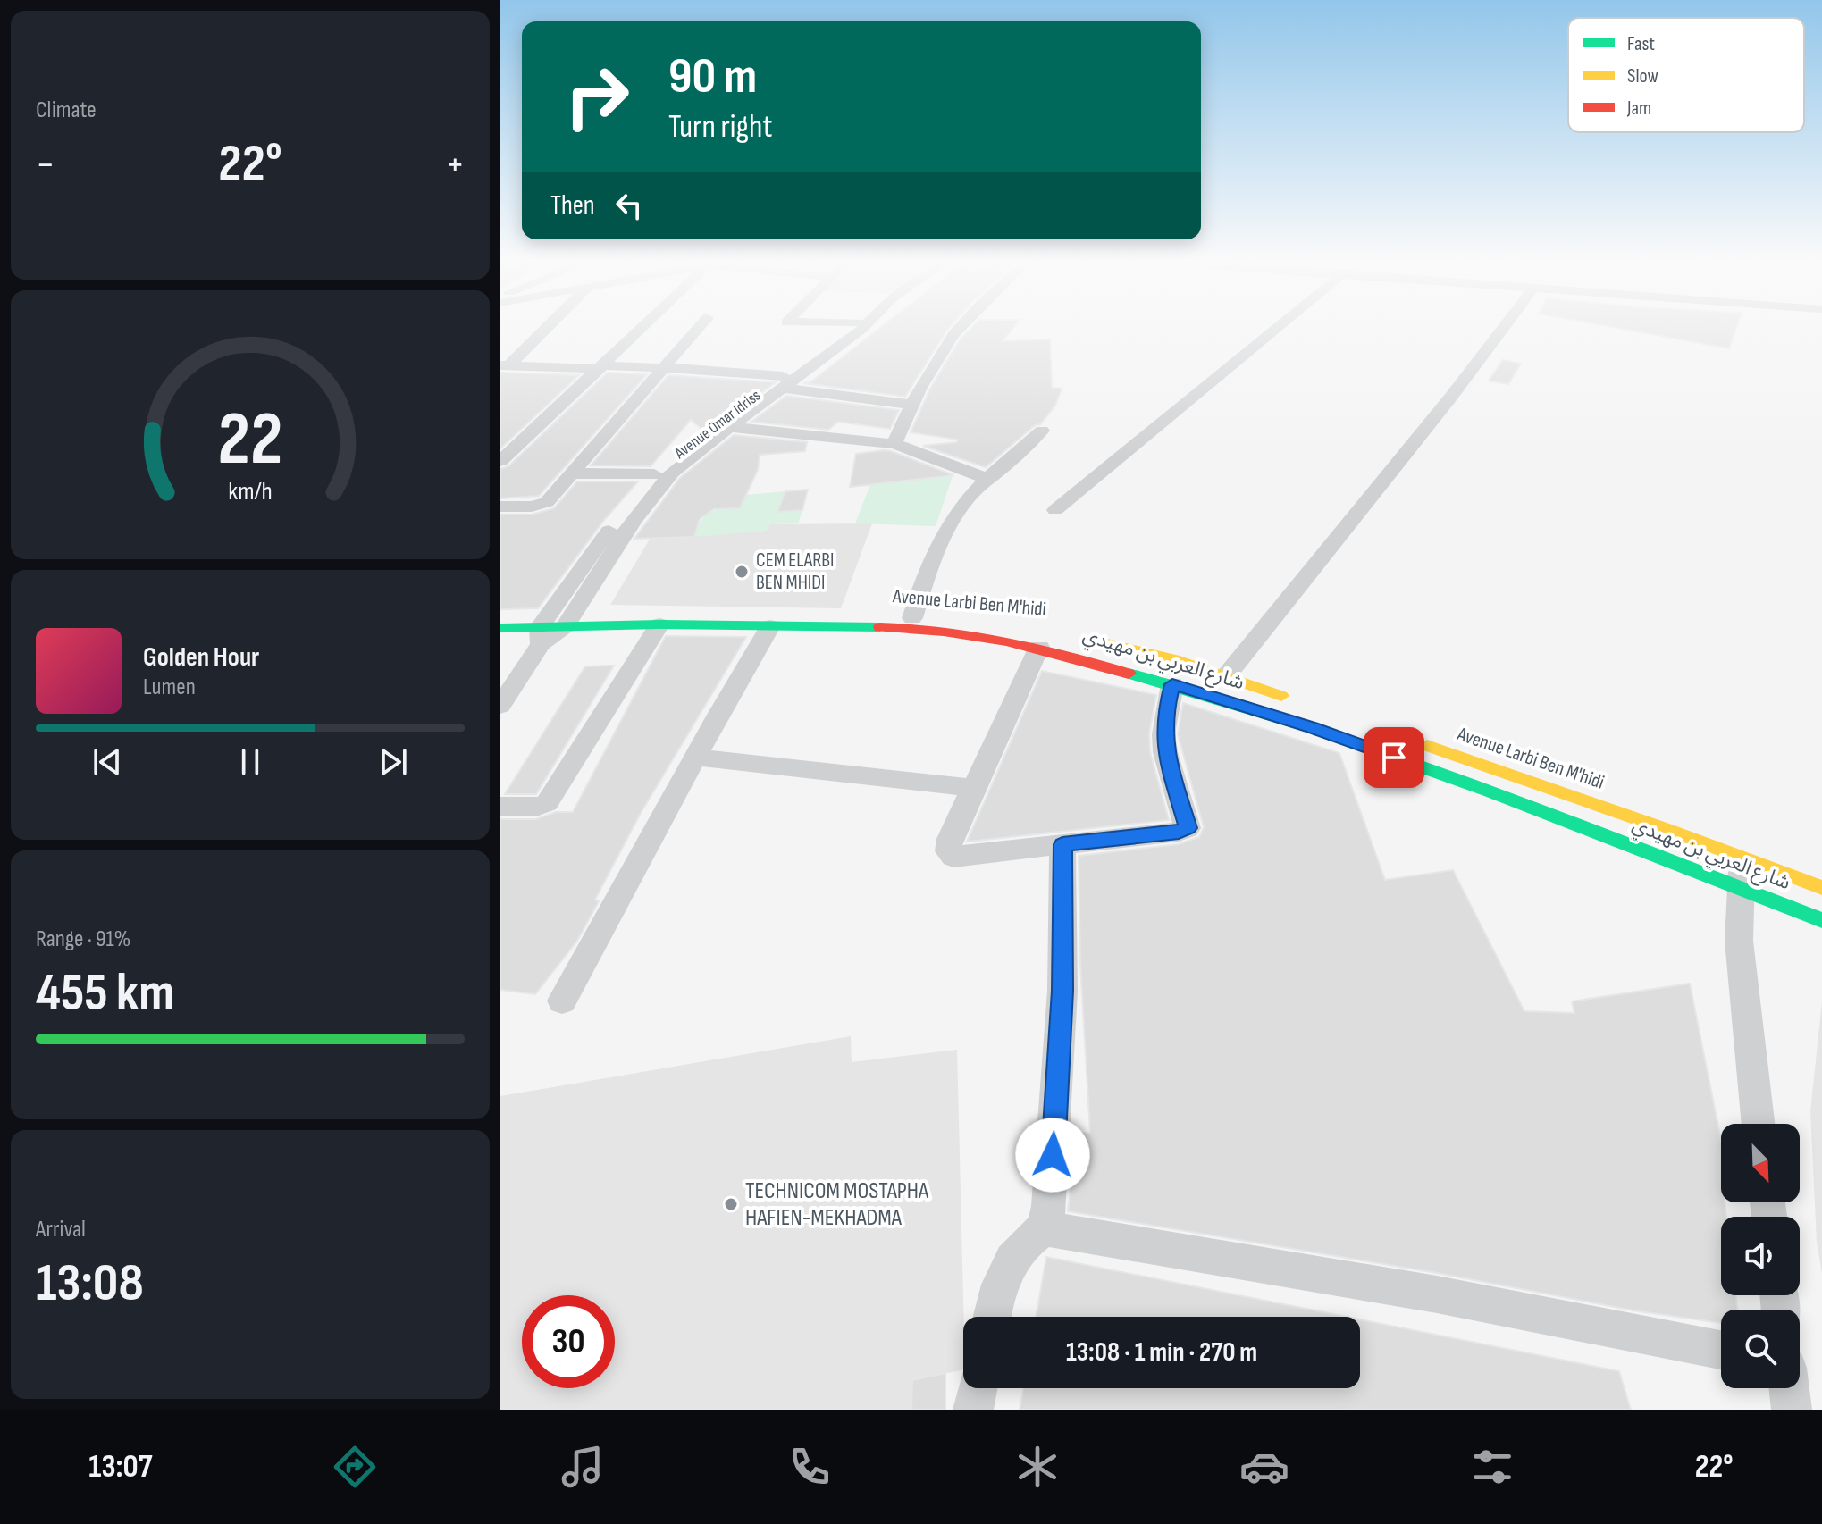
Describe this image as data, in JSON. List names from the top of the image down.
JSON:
{
  "streets": {
    "main road": ["Avenue Larbi Ben M'hidi", "شارع العربي بن مهيدي"],
    "street": ["Avenue Omar Idriss"]
  },
  "crossings": [
    ["Avenue Omar Idriss", "Avenue Larbi Ben M'hidi"],
    ["Avenue Larbi Ben M'hidi", "شارع العربي بن مهيدي"]
  ],
  "places": ["CEM ELARBI BEN MHIDI", "TECHNICOM MOSTAPHA HAFIEN-MEKHADMA"],
  "legend": ["Fast", "Slow", "Jam"],
  "north": "bottom right",
  "page": {
    "tile": [
      "Climate",
      ["Range · 91%", "455 km"],
      ["Arrival", "13:08"]
    ],
    "turn": ["90 m", "Turn right"],
    "heat": ["−", "22°", "+"],
    "then": "Then",
    "song": ["Golden Hour", "Lumen"],
    "limit": "30",
    "trip": "13:08 · 1 min · 270 m",
    "tabs": ["13:07", "22°"],
    "gauge": ["22", "km/h"]
  }
}
